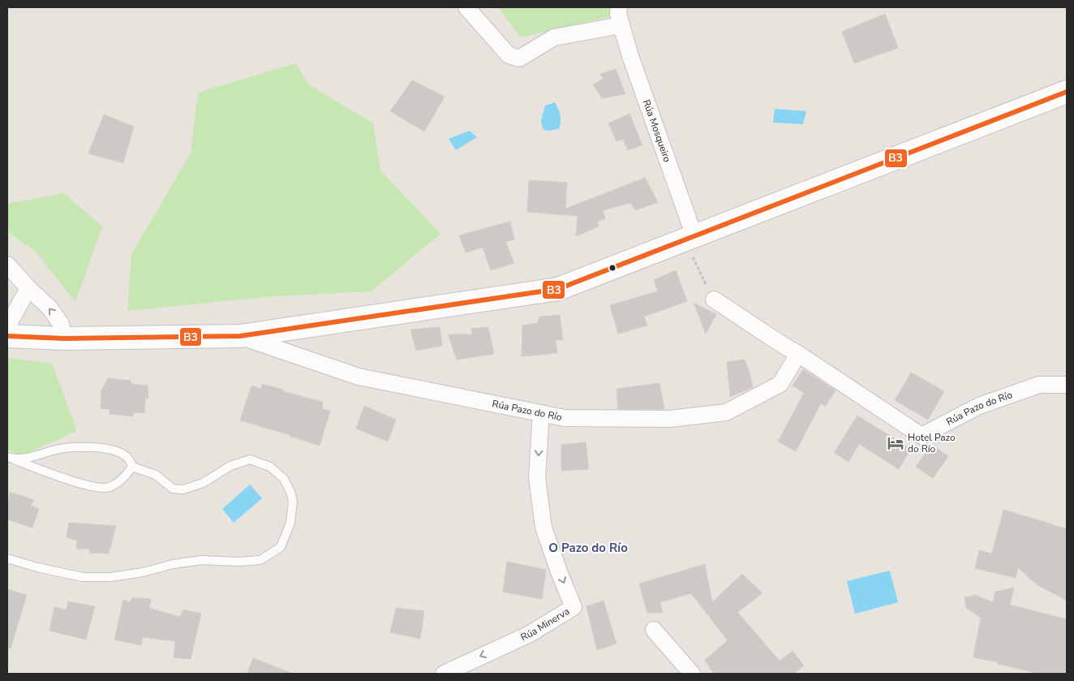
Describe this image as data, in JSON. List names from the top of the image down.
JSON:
{
  "streets": {
    "street": ["Rúa Mosqueiro", "Rúa Pazo do Río", "Rúa Minerva"]
  },
  "crossings": [
    ["Rúa Pazo do Río", "Rúa Minerva"]
  ],
  "one_way": ["Rúa Minerva"],
  "districts": ["O Pazo do Río"],
  "places": {
    "hotel": ["Hotel Pazo do Río"]
  },
  "lines": ["transit line B3"]
}
